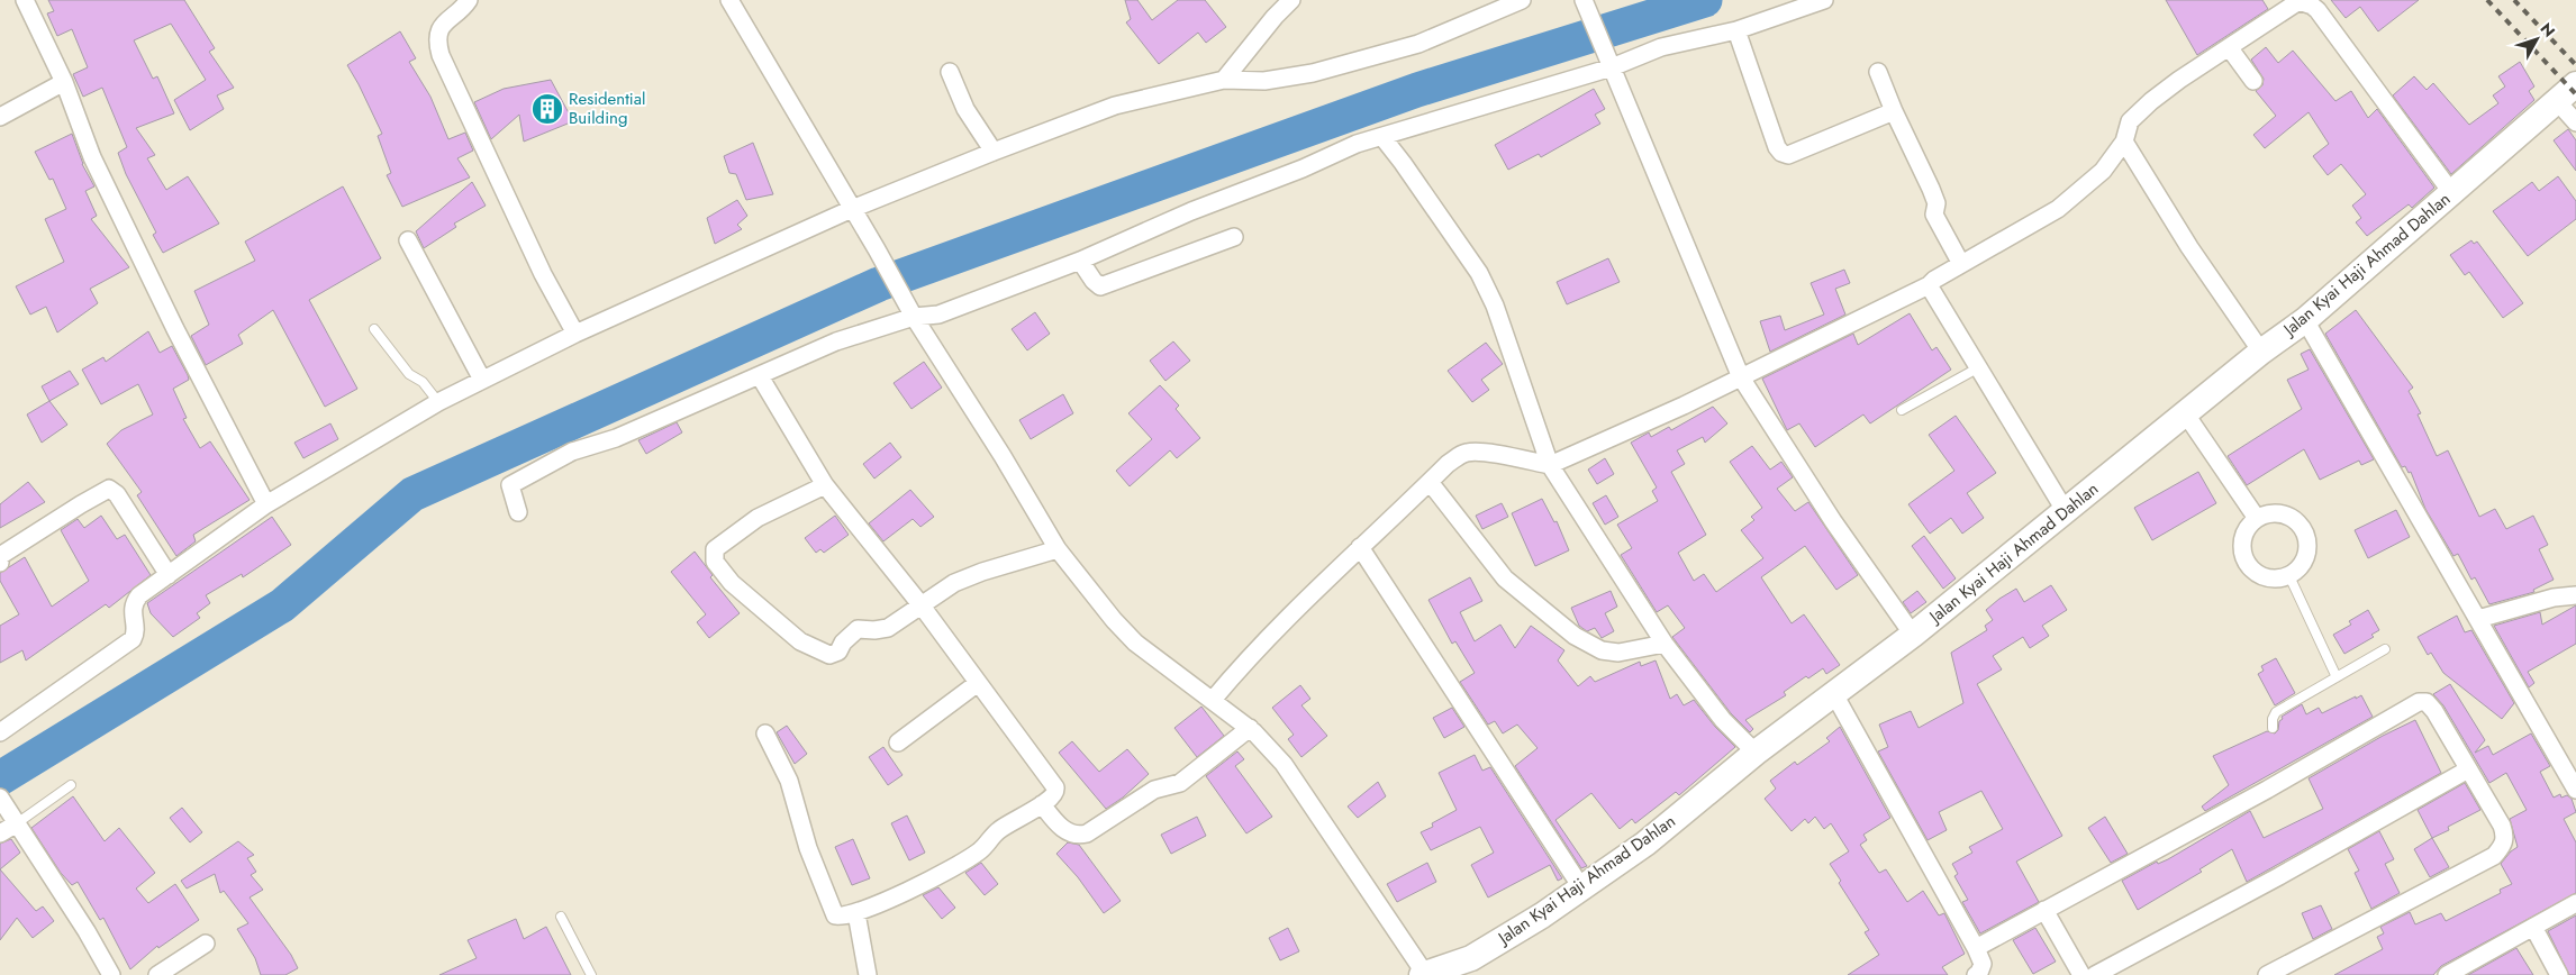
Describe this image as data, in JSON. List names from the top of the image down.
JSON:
{
  "streets": {
    "street": ["Jalan Kyai Haji Ahmad Dahlan"]
  },
  "places": {
    "building": ["Residential Building"]
  },
  "north": "top right"
}
